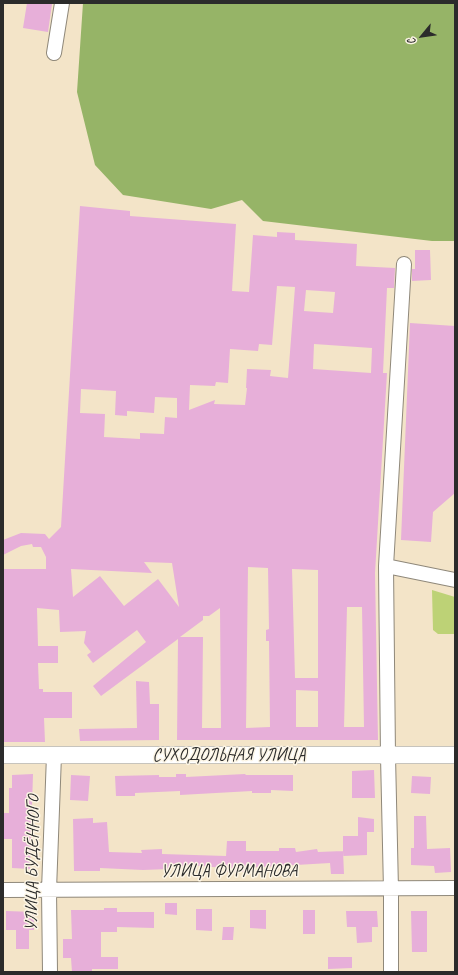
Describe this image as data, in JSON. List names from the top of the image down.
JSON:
{
  "streets": {
    "street": ["СУХОДОЛЬНАЯ УЛИЦА", "УЛИЦА БУДЁННОГО", "УЛИЦА ФУРМАНОВА"]
  },
  "crossings": [
    ["СУХОДОЛЬНАЯ УЛИЦА", "УЛИЦА БУДЁННОГО"],
    ["УЛИЦА БУДЁННОГО", "УЛИЦА ФУРМАНОВА"]
  ],
  "north": "bottom left"
}
